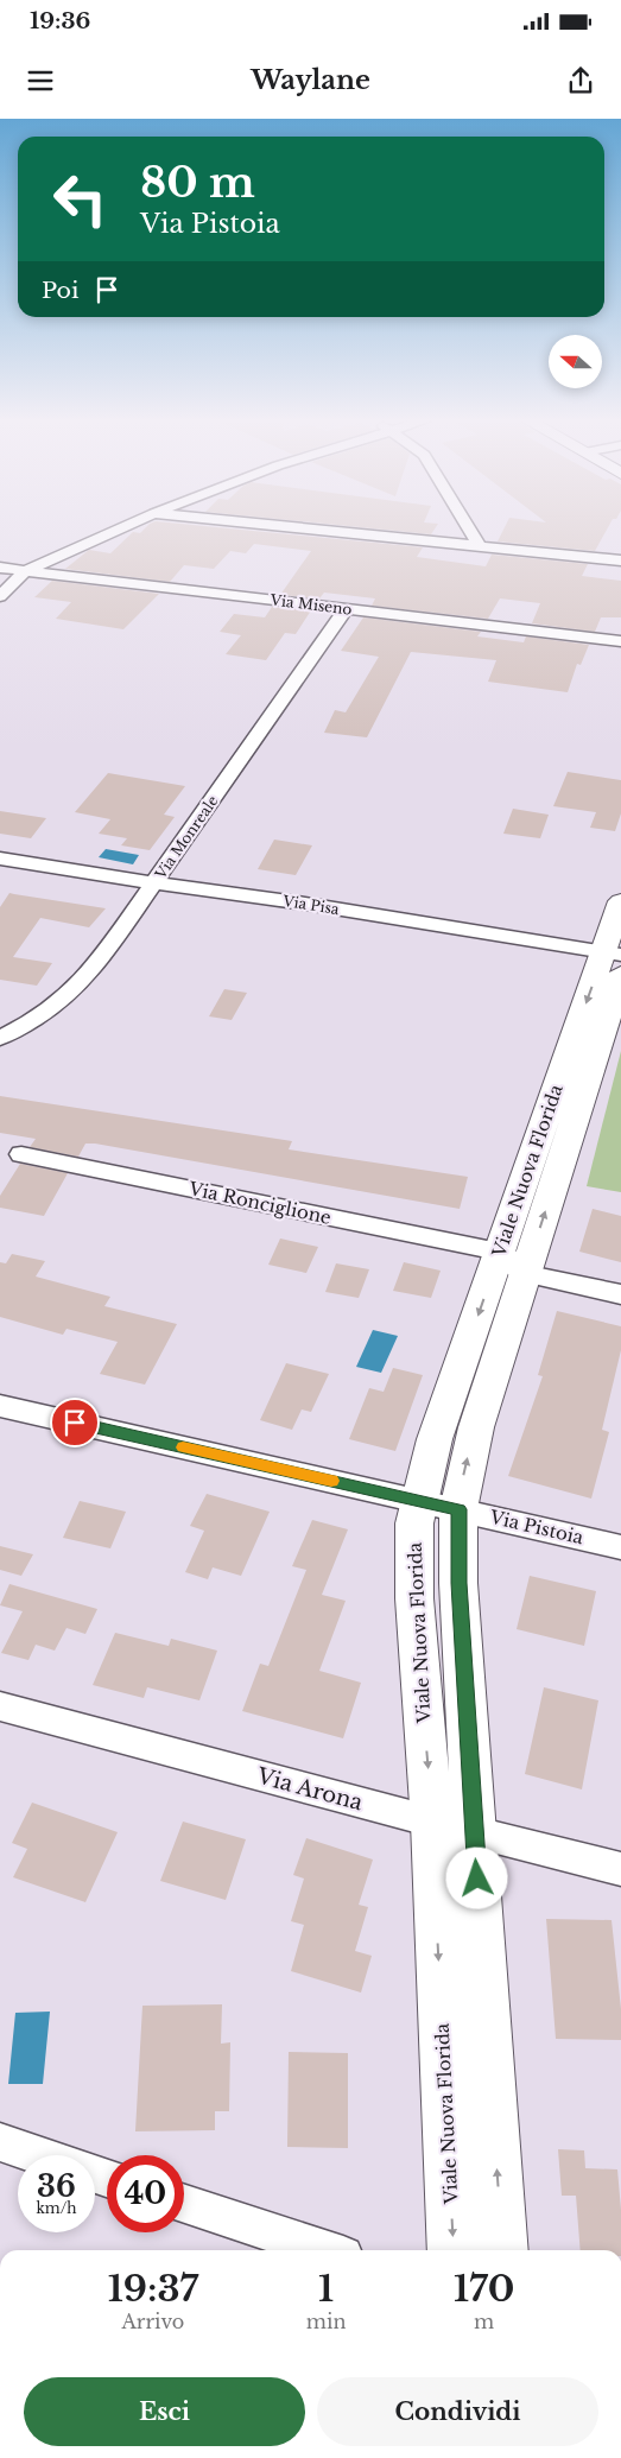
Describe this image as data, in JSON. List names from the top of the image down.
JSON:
{
  "streets": {
    "street": [
      "Via Miseno",
      "Via Monreale",
      "Via Pisa",
      "Viale Nuova Florida",
      "Via Ronciglione",
      "Via Pistoia",
      "Via Arona"
    ]
  },
  "crossings": [
    ["Via Miseno", "Via Monreale"],
    ["Via Monreale", "Via Pisa"],
    ["Via Pisa", "Viale Nuova Florida"],
    ["Viale Nuova Florida", "Via Ronciglione"],
    ["Viale Nuova Florida", "Via Pistoia"],
    ["Viale Nuova Florida", "Via Arona"]
  ],
  "north": "left",
  "page": {
    "status": "19:36",
    "header": "Waylane",
    "turn": ["80 m", "Via Pistoia"],
    "then": "Poi",
    "speed": "36 km/h",
    "limit": "40",
    "eta": [
      "19:37",
      "Arrivo",
      "1",
      "min",
      "170",
      "m"
    ],
    "buttons": ["Esci", "Condividi"]
  }
}
